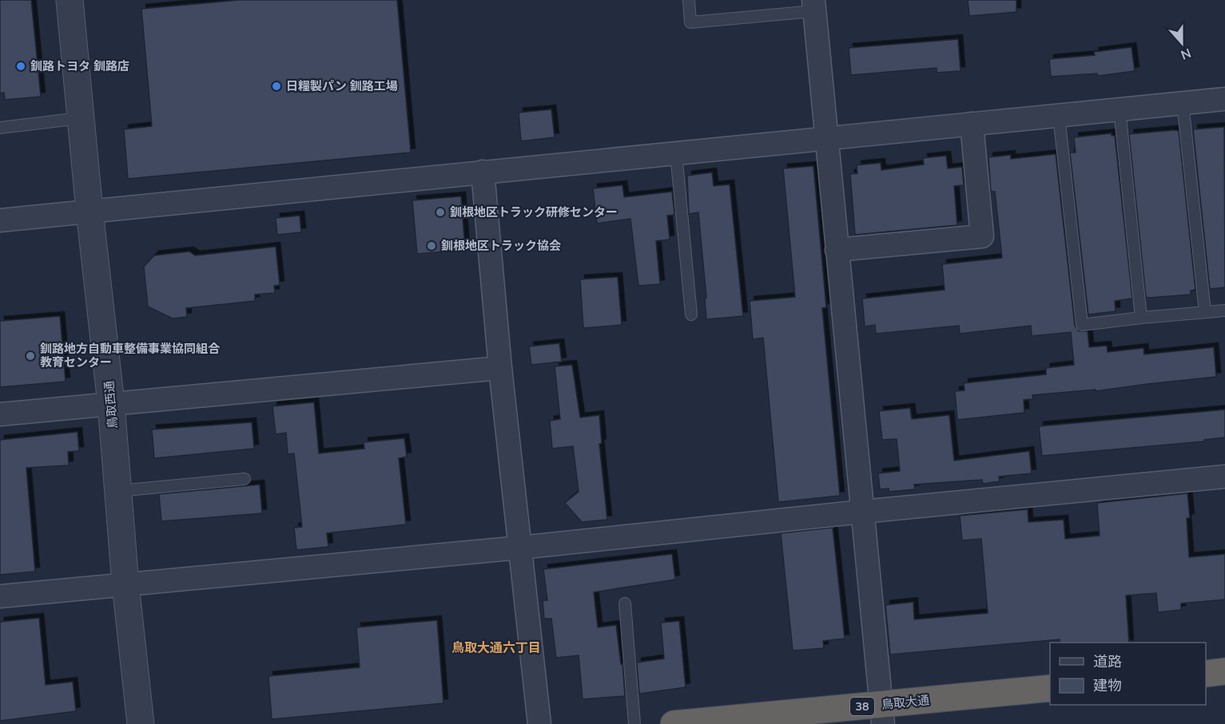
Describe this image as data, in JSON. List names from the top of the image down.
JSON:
{
  "streets": {
    "highway": ["鳥取大通", "38"],
    "street": ["鳥取西通"]
  },
  "districts": ["鳥取大通六丁目"],
  "places": [
    "釧路トヨタ 釧路店",
    "日糧製パン 釧路工場",
    "釧根地区トラック研修センター",
    "釧根地区トラック協会",
    "釧路地方自動車整備事業協同組合 教育センター"
  ],
  "legend": ["道路", "建物"],
  "north": "bottom"
}
